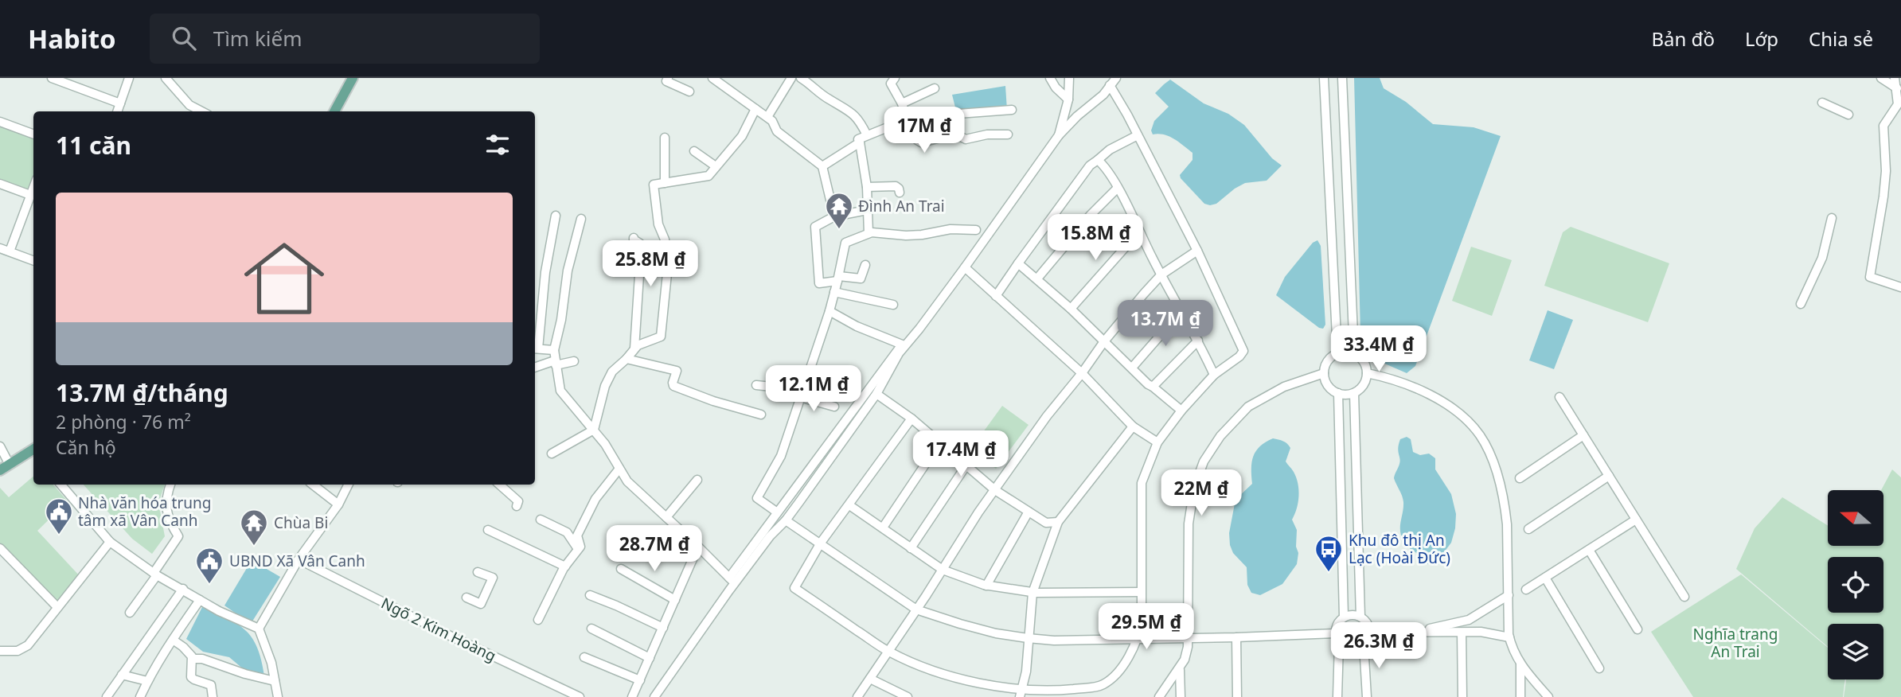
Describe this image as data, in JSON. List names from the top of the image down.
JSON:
{
  "streets": {
    "street": ["Ngõ 2 Kim Hoàng"]
  },
  "parks": ["Nghĩa trang An Trai"],
  "places": {
    "temple": ["Đình An Trai", "Chùa Bi"],
    "public building": ["Nhà văn hóa trung tâm xã Vân Canh", "UBND Xã Vân Canh"],
    "bus stop": ["Khu đô thị An Lạc (Hoài Đức)"]
  },
  "north": "left",
  "page": {
    "header": "Habito",
    "search": "Tìm kiếm",
    "nav": ["Bản đồ", "Lớp", "Chia sẻ"],
    "price": [
      "17M ₫",
      "15.8M ₫",
      "25.8M ₫",
      "13.7M ₫",
      "33.4M ₫",
      "12.1M ₫",
      "17.4M ₫",
      "22M ₫",
      "28.7M ₫",
      "29.5M ₫",
      "26.3M ₫"
    ],
    "heading": "11 căn",
    "list": [
      {
        "name": "13.7M ₫/tháng",
        "note": "2 phòng · 76 m² · Căn hộ"
      }
    ]
  }
}
